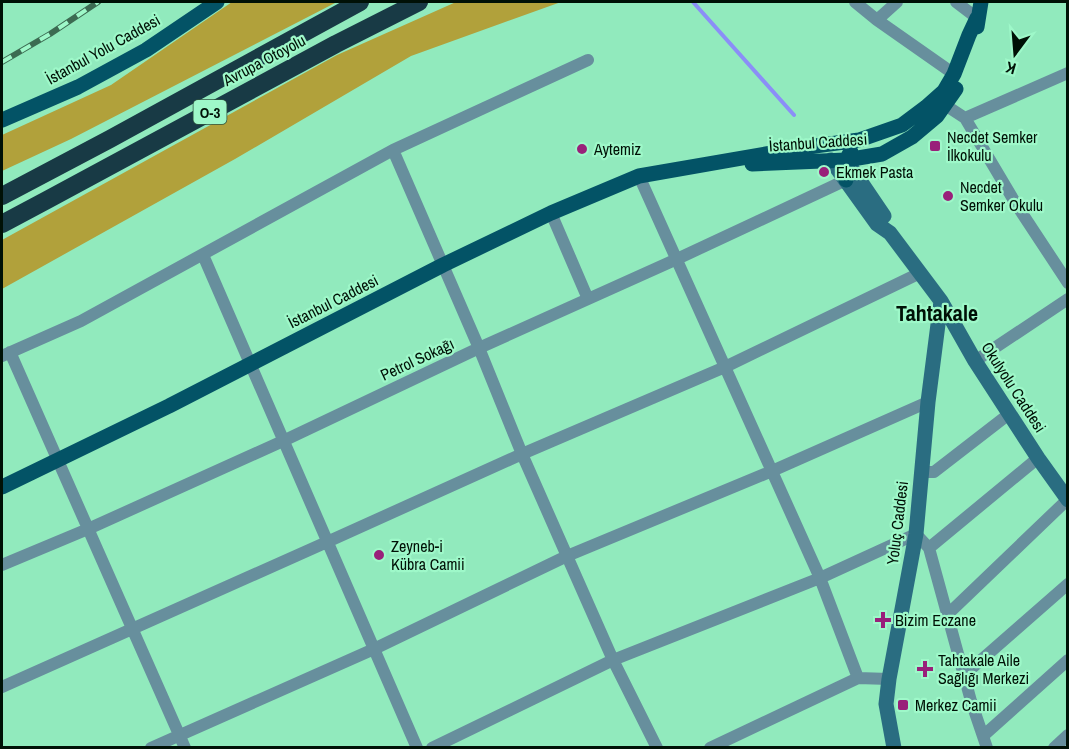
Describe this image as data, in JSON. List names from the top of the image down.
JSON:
{
  "streets": {
    "highway": ["Avrupa Otoyolu", "O-3"],
    "main road": ["İstanbul Yolu Caddesi", "İstanbul Caddesi"],
    "street": ["Petrol Sokağı", "Okulyolu Caddesi", "Yoluç Caddesi"]
  },
  "crossings": [
    ["Okulyolu Caddesi", "Yoluç Caddesi"]
  ],
  "districts": ["Tahtakale"],
  "places": {
    "transit": ["Necdet Semker İlkokulu", "Merkez Camii"],
    "other": [
      "Aytemiz",
      "Ekmek Pasta",
      "Necdet Semker Okulu",
      "Zeyneb-i Kübra Camii"
    ],
    "health": ["Bizim Eczane", "Tahtakale Aile Sağlığı Merkezi"]
  },
  "north": "bottom"
}
